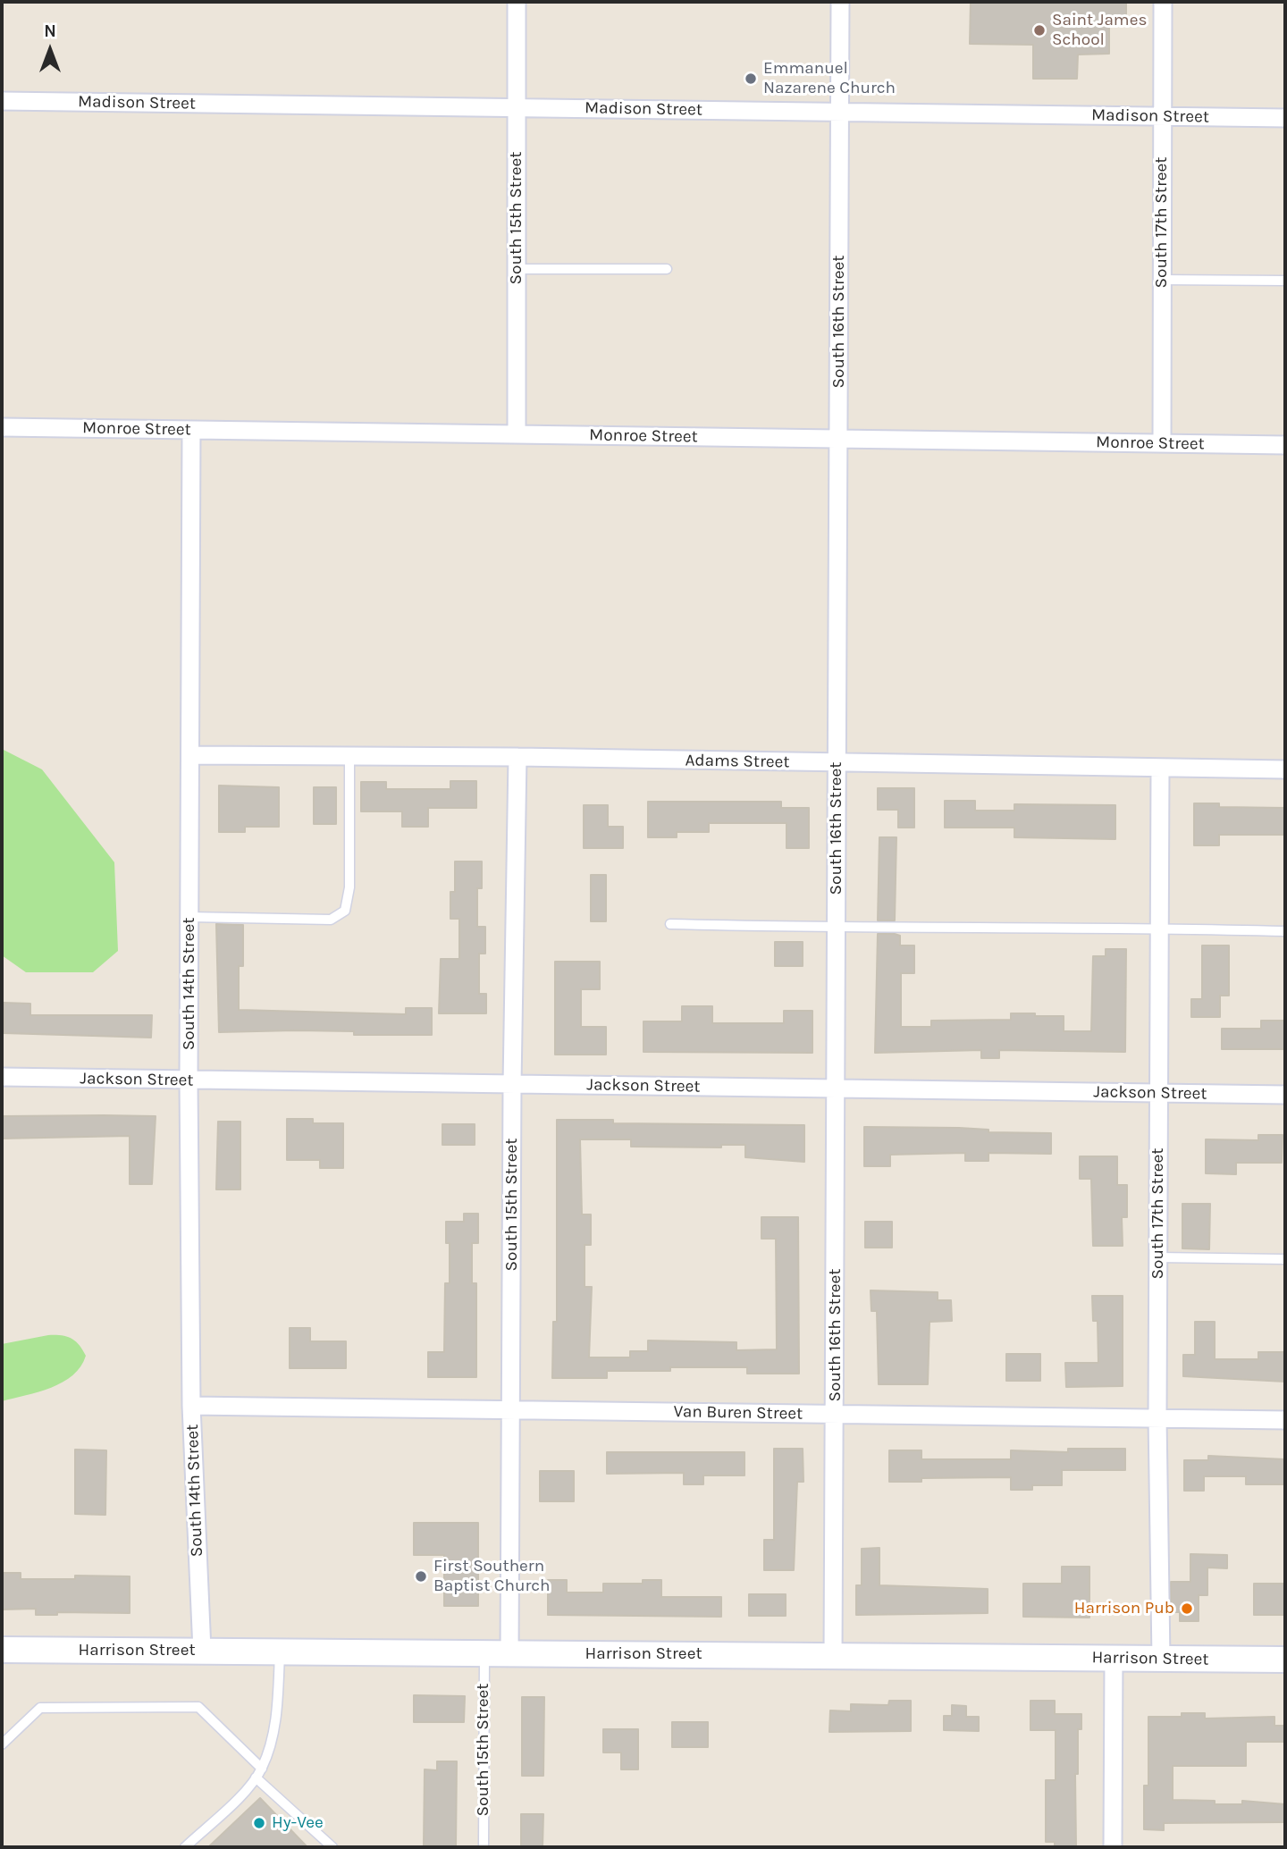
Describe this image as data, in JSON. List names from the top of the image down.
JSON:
{
  "streets": {
    "street": [
      "Madison Street",
      "South 15th Street",
      "South 17th Street",
      "South 16th Street",
      "Monroe Street",
      "Adams Street",
      "South 14th Street",
      "Jackson Street",
      "Van Buren Street",
      "Harrison Street"
    ]
  },
  "crossings": [
    ["Madison Street", "South 15th Street"],
    ["Madison Street", "South 17th Street"],
    ["Madison Street", "South 16th Street"],
    ["South 15th Street", "Monroe Street"],
    ["South 15th Street", "Adams Street"],
    ["South 15th Street", "Jackson Street"],
    ["South 15th Street", "Van Buren Street"],
    ["South 15th Street", "Harrison Street"],
    ["South 17th Street", "Monroe Street"],
    ["South 17th Street", "Adams Street"],
    ["South 17th Street", "Jackson Street"],
    ["South 17th Street", "Van Buren Street"],
    ["South 17th Street", "Harrison Street"],
    ["South 16th Street", "Monroe Street"],
    ["South 16th Street", "Adams Street"],
    ["South 16th Street", "Jackson Street"],
    ["South 16th Street", "Van Buren Street"],
    ["South 16th Street", "Harrison Street"],
    ["Monroe Street", "South 14th Street"],
    ["Adams Street", "South 14th Street"],
    ["South 14th Street", "Jackson Street"],
    ["South 14th Street", "Van Buren Street"],
    ["South 14th Street", "Harrison Street"]
  ],
  "places": [
    "Saint James School",
    "Emmanuel Nazarene Church",
    "First Southern Baptist Church",
    "Harrison Pub",
    "Hy-Vee"
  ],
  "north": "top"
}
